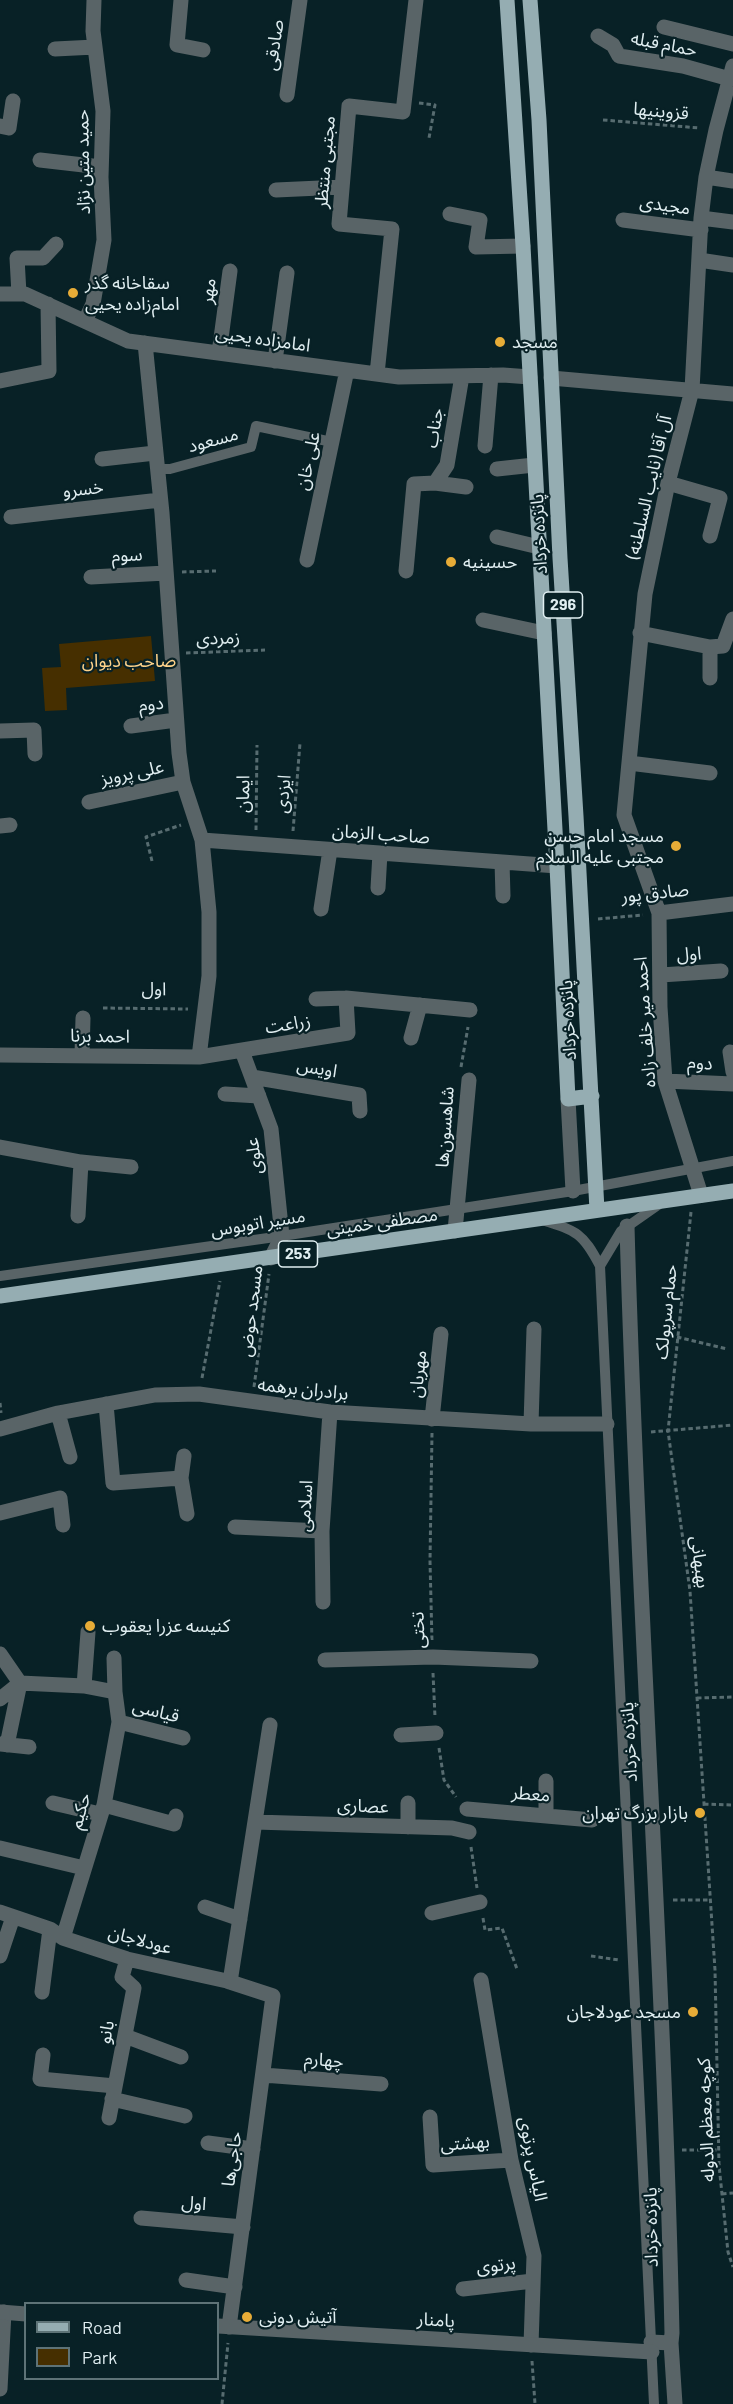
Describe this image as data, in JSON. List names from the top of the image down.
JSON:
{
  "streets": {
    "main road": [
      "پانزده خرداد",
      "296",
      "مصطفی خمینی",
      "253"
    ],
    "street": [
      "حمام قبله",
      "صادقی",
      "حمید متین نژاد",
      "مجتبی منتظر",
      "مجیدی",
      "مهر",
      "امامزاده یحیی",
      "جناب",
      "علی خان",
      "آل آقا (نایب السلطنه)",
      "خسرو",
      "سوم",
      "دوم",
      "علی پرویز",
      "صاحب الزمان",
      "صادق پور",
      "اول",
      "احمد میر خلف زاده",
      "زراعت",
      "احمد برنا",
      "اویس",
      "شاهسون‌ها",
      "علوی",
      "مهربان",
      "برادران برهمه",
      "اسلامی",
      "قیاسی",
      "معطر",
      "عصاری",
      "حکیم",
      "عودلاجان",
      "بانو",
      "چهارم",
      "بهشتی",
      "حاجی‌ها",
      "الیاس پرتوی",
      "پرتوی",
      "پامنار"
    ],
    "lane": ["مسعود", "مسیر اتوبوس"],
    "path": [
      "قزوینیها",
      "زمردی",
      "ایمان",
      "ایزدی",
      "مسجد حوض",
      "حمام سرپولک",
      "بهبهانی",
      "تختی",
      "کوچه معظم الدوله"
    ]
  },
  "crossings": [
    ["حمام قبله", "آل آقا (نایب السلطنه)"],
    ["قزوینیها", "آل آقا (نایب السلطنه)"],
    ["حمید متین نژاد", "امامزاده یحیی"],
    ["مجتبی منتظر", "امامزاده یحیی"],
    ["مجیدی", "آل آقا (نایب السلطنه)"],
    ["مهر", "امامزاده یحیی"],
    ["امامزاده یحیی", "جناب"],
    ["امامزاده یحیی", "علی خان"],
    ["امامزاده یحیی", "پانزده خرداد"],
    ["مسعود", "علی خان"],
    ["آل آقا (نایب السلطنه)", "صادق پور"],
    ["آل آقا (نایب السلطنه)", "احمد میر خلف زاده"],
    ["پانزده خرداد", "صاحب الزمان"],
    ["پانزده خرداد", "صادق پور"],
    ["پانزده خرداد", "مصطفی خمینی"],
    ["پانزده خرداد", "مسیر اتوبوس"],
    ["پانزده خرداد", "برادران برهمه"],
    ["پانزده خرداد", "پامنار"],
    ["دوم", "احمد میر خلف زاده"],
    ["ایمان", "صاحب الزمان"],
    ["ایزدی", "صاحب الزمان"],
    ["صادق پور", "احمد میر خلف زاده"],
    ["اول", "احمد میر خلف زاده"],
    ["اول", "حاجی‌ها"],
    ["احمد میر خلف زاده", "مصطفی خمینی"],
    ["احمد میر خلف زاده", "مسیر اتوبوس"],
    ["احمد میر خلف زاده", "حمام سرپولک"],
    ["زراعت", "احمد برنا"],
    ["زراعت", "علوی"],
    ["اویس", "علوی"],
    ["شاهسون‌ها", "مصطفی خمینی"],
    ["شاهسون‌ها", "مسیر اتوبوس"],
    ["علوی", "مسیر اتوبوس"],
    ["مصطفی خمینی", "مسجد حوض"],
    ["مصطفی خمینی", "حمام سرپولک"],
    ["مسجد حوض", "برادران برهمه"],
    ["حمام سرپولک", "بهبهانی"],
    ["مهربان", "برادران برهمه"],
    ["مهربان", "تختی"],
    ["برادران برهمه", "اسلامی"],
    ["برادران برهمه", "تختی"],
    ["بهبهانی", "کوچه معظم الدوله"],
    ["تختی", "معطر"],
    ["قیاسی", "حکیم"],
    ["حکیم", "عودلاجان"],
    ["عودلاجان", "بانو"],
    ["عودلاجان", "حاجی‌ها"],
    ["چهارم", "حاجی‌ها"],
    ["بهشتی", "الیاس پرتوی"],
    ["حاجی‌ها", "پامنار"],
    ["الیاس پرتوی", "پرتوی"],
    ["الیاس پرتوی", "پامنار"]
  ],
  "parks": ["صاحب دیوان"],
  "places": [
    "سقاخانه گذر امام‌زاده یحیی",
    "مسجد",
    "حسینیه",
    "مسجد امام حسن مجتبی علیه السلام",
    "کنیسه عزرا یعقوب",
    "بازار بزرگ تهران",
    "مسجد عودلاجان",
    "آتیش دونی"
  ],
  "legend": ["Road", "Park"]
}
